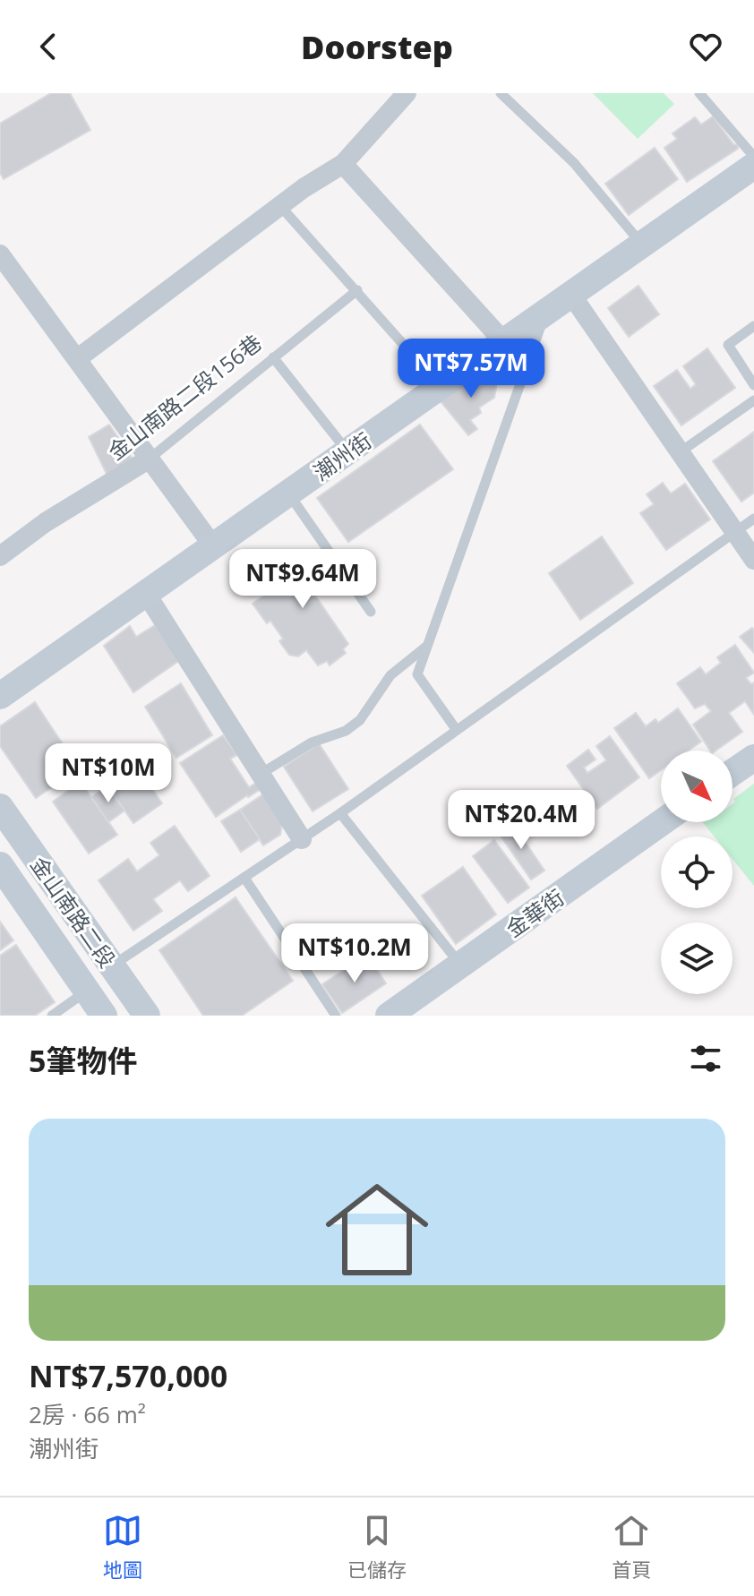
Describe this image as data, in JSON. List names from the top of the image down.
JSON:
{
  "streets": {
    "street": [
      "金山南路二段156巷",
      "潮州街",
      "金山南路二段",
      "金華街"
    ]
  },
  "north": "bottom right",
  "page": {
    "header": "Doorstep",
    "price": [
      "NT$7.57M",
      "NT$9.64M",
      "NT$10M",
      "NT$20.4M",
      "NT$10.2M"
    ],
    "heading": "5筆物件",
    "list": [
      {
        "name": "NT$7,570,000",
        "note": "2房 · 66 m² · 潮州街"
      }
    ],
    "tabs": ["地圖", "已儲存", "首頁"]
  }
}
